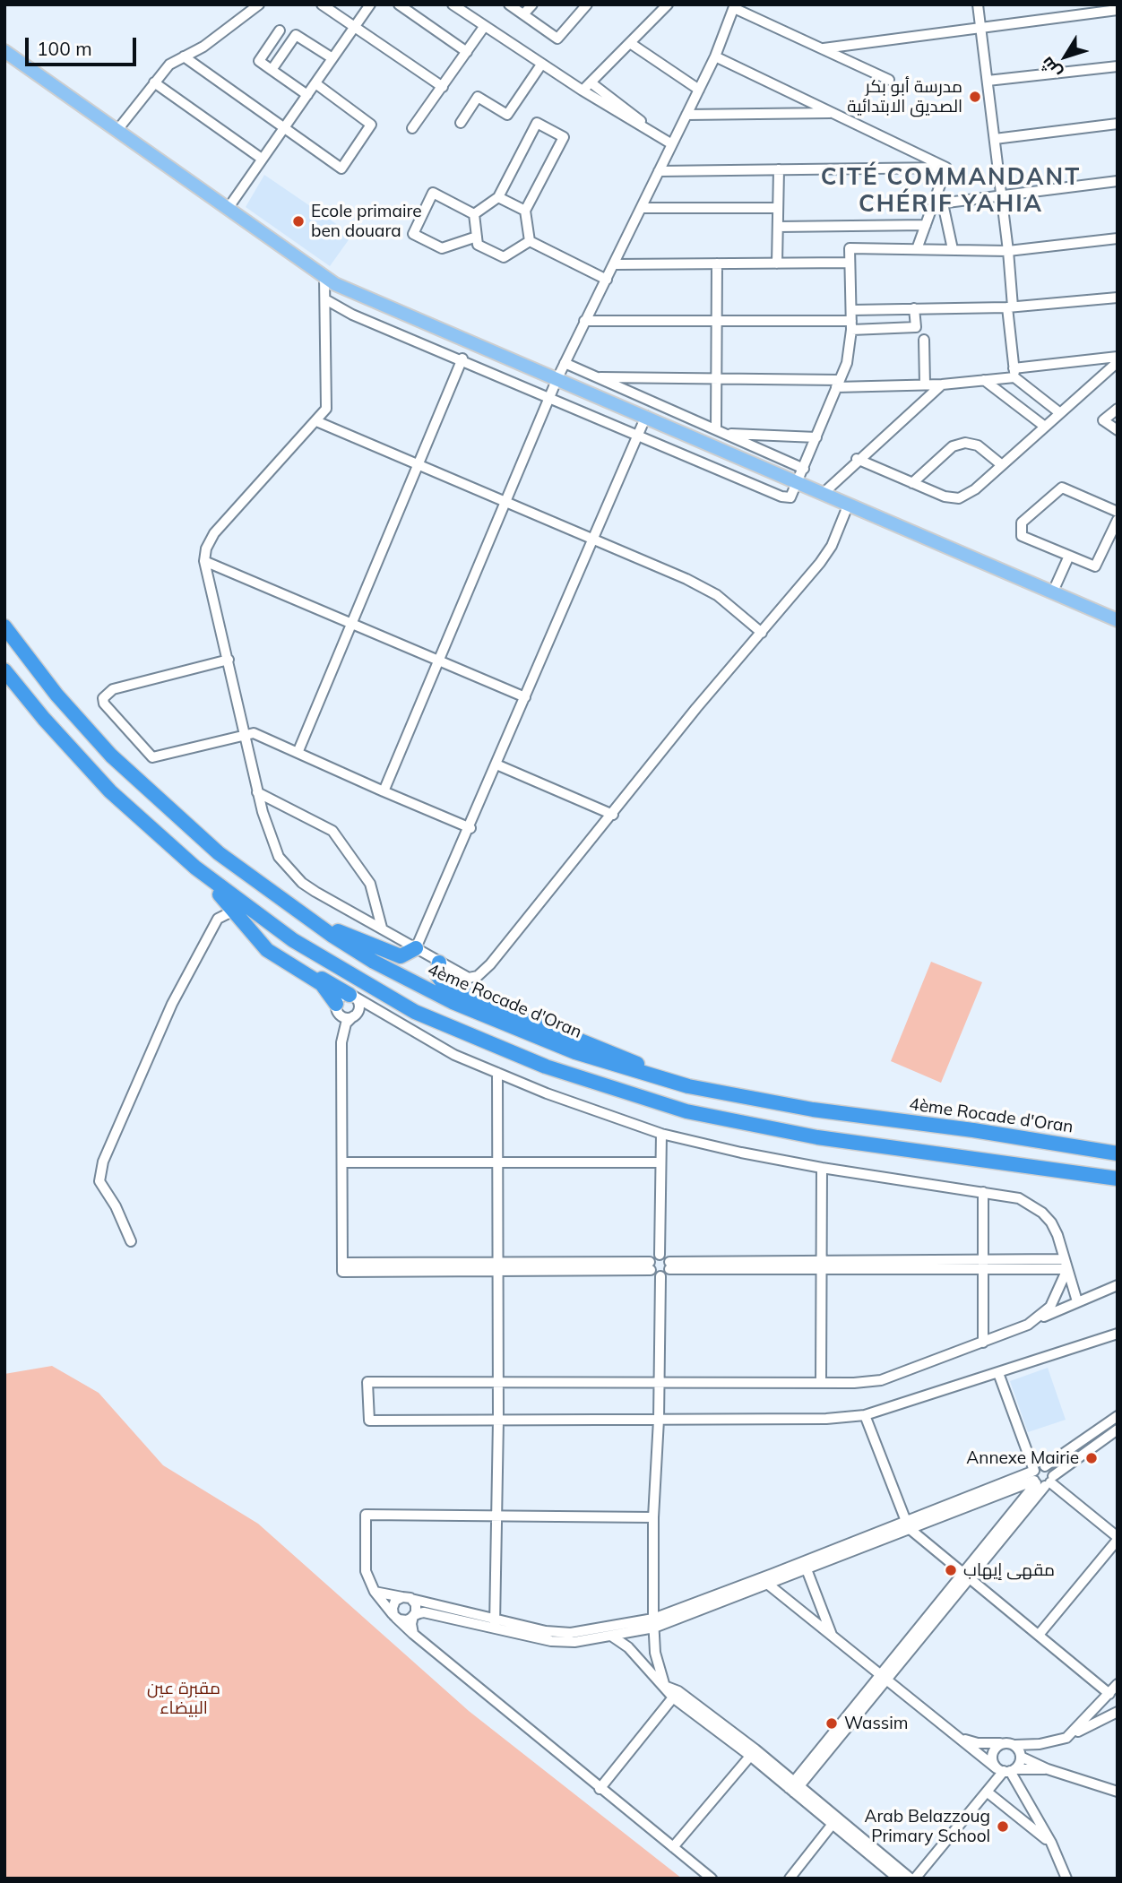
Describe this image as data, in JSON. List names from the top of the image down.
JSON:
{
  "streets": {
    "highway": ["4ème Rocade d'Oran"]
  },
  "districts": ["CITÉ COMMANDANT CHÉRIF YAHIA"],
  "parks": ["مقبرة عين البيضاء"],
  "places": [
    "مدرسة أبو بكر الصديق الابتدائية",
    "Ecole primaire ben douara",
    "Annexe Mairie",
    "مقهى إيهاب",
    "Wassim",
    "Arab Belazzoug Primary School"
  ],
  "scale_bar": "100 m",
  "north": "bottom left"
}
